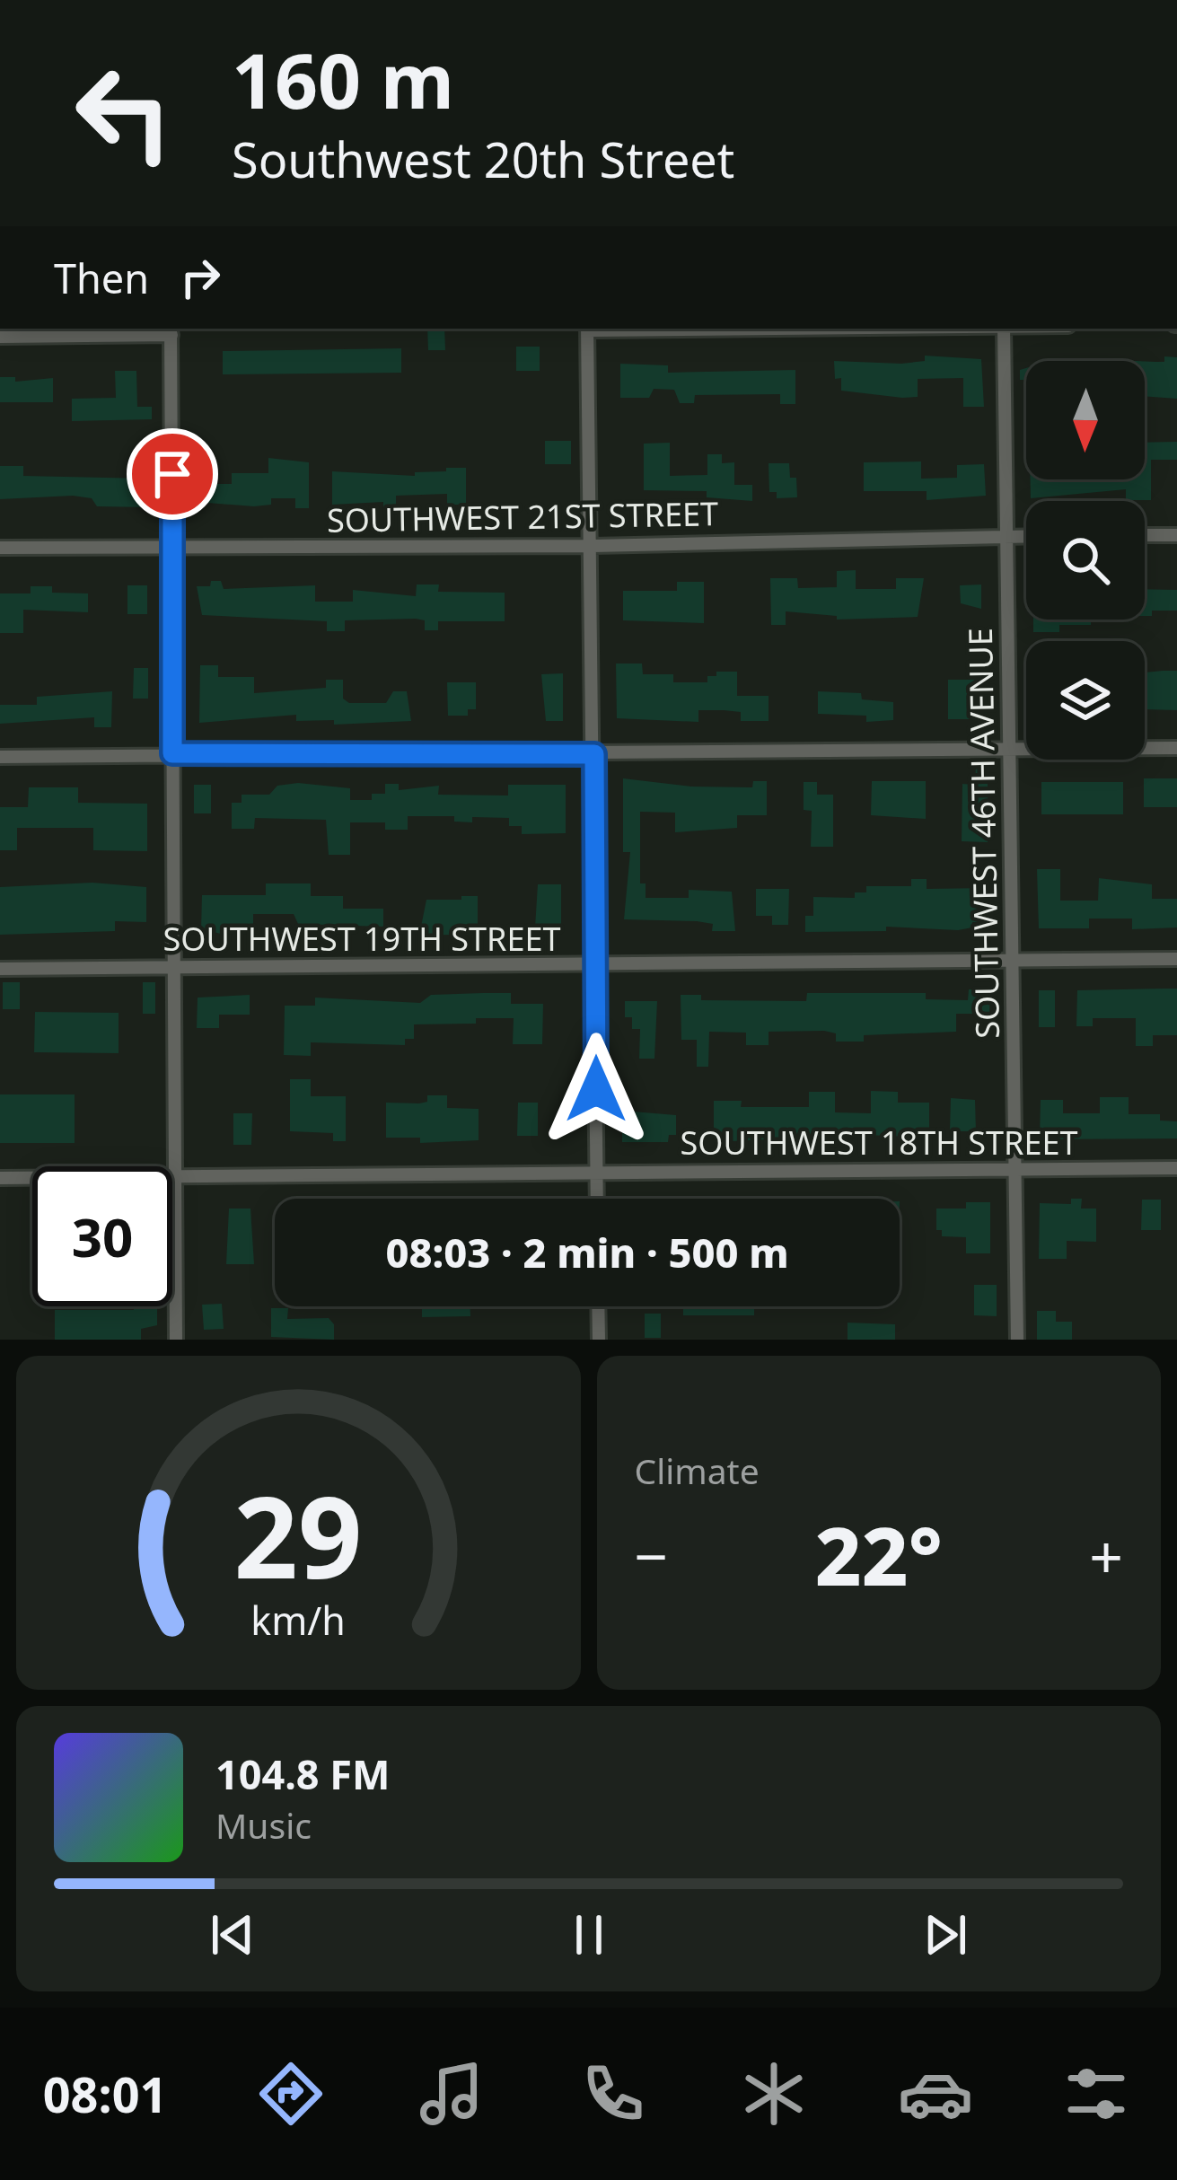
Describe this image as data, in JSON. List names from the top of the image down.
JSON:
{
  "streets": {
    "street": [
      "SOUTHWEST 21ST STREET",
      "SOUTHWEST 46TH AVENUE",
      "SOUTHWEST 19TH STREET",
      "SOUTHWEST 18TH STREET"
    ]
  },
  "crossings": [
    ["SOUTHWEST 21ST STREET", "SOUTHWEST 46TH AVENUE"],
    ["SOUTHWEST 46TH AVENUE", "SOUTHWEST 19TH STREET"],
    ["SOUTHWEST 46TH AVENUE", "SOUTHWEST 18TH STREET"]
  ],
  "north": "bottom",
  "page": {
    "turn": ["160 m", "Southwest 20th Street"],
    "then": "Then",
    "limit": "30",
    "trip": "08:03 · 2 min · 500 m",
    "tile": "Climate",
    "heat": ["−", "22°", "+"],
    "song": ["104.8 FM", "Music"],
    "tabs": "08:01",
    "gauge": ["29", "km/h"]
  }
}
